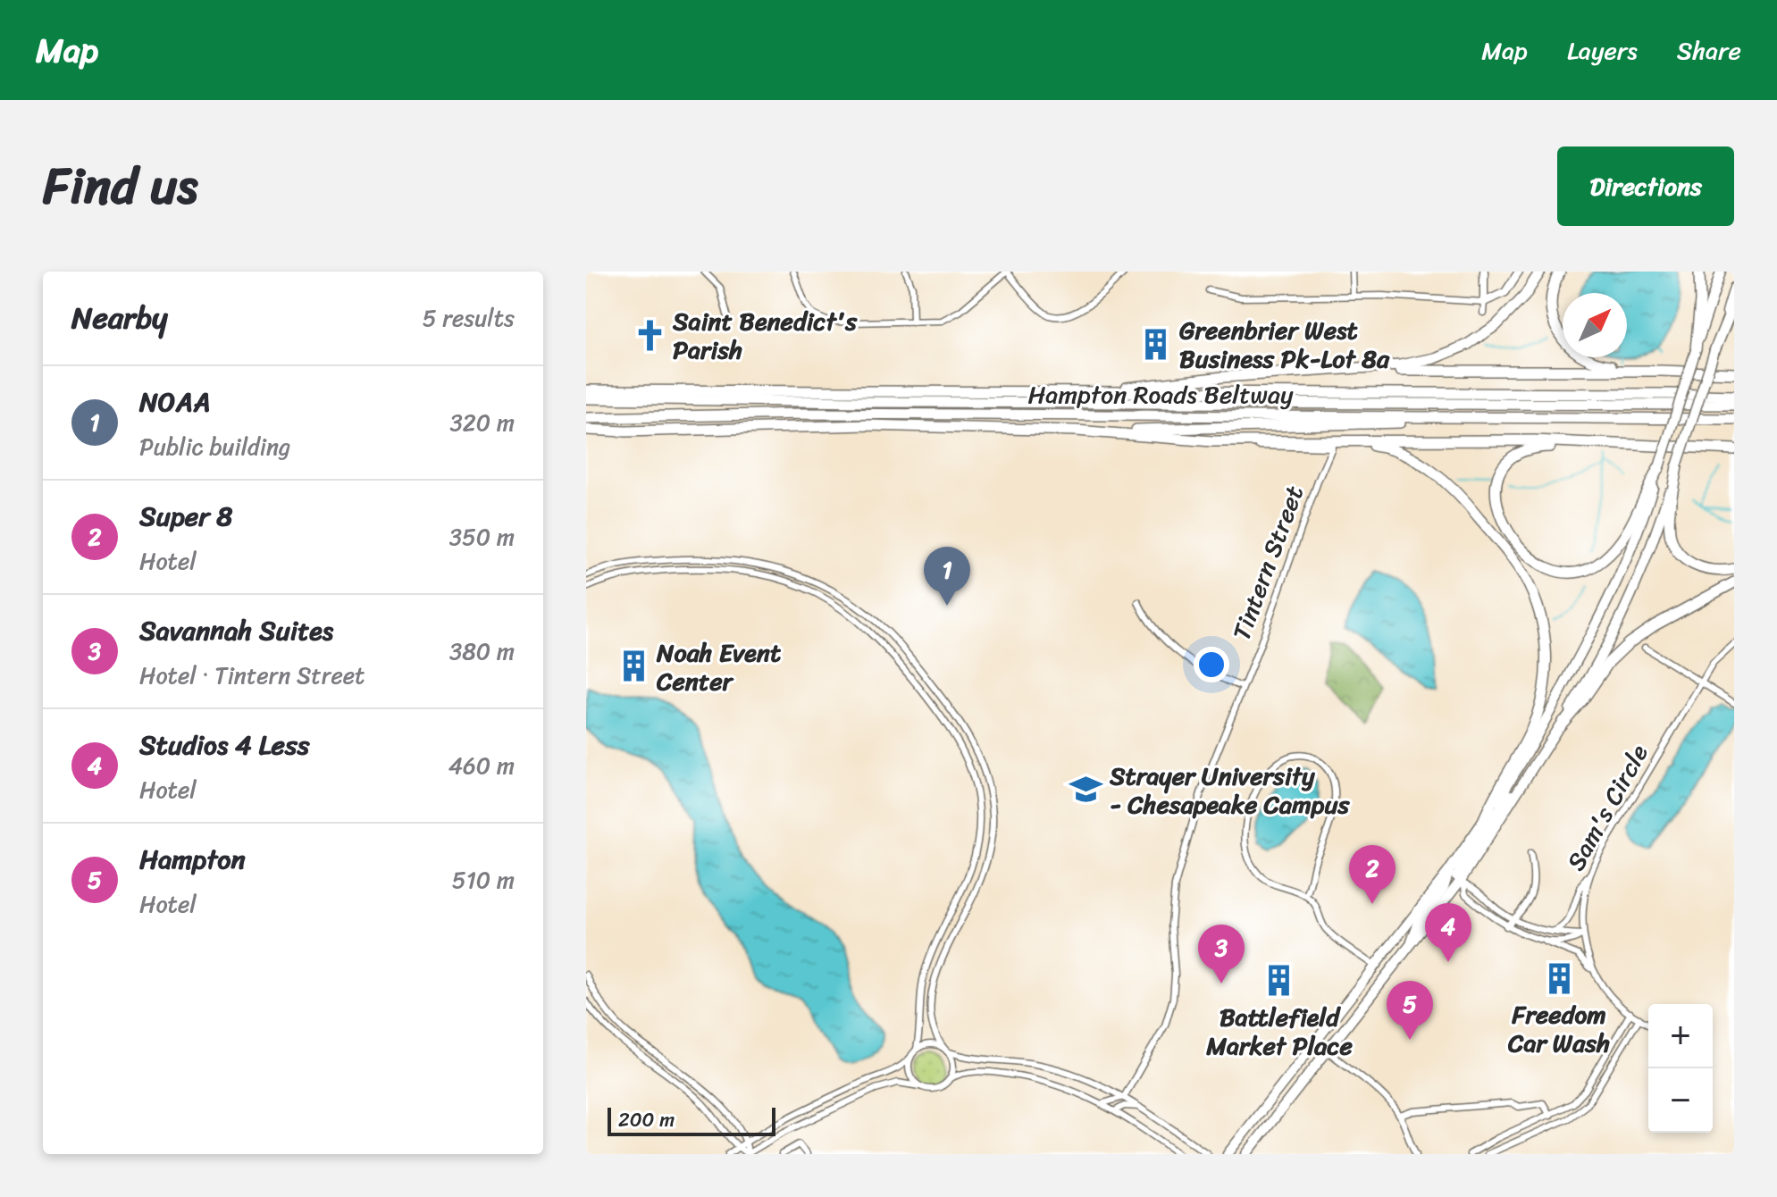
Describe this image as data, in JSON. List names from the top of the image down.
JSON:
{
  "streets": {
    "highway": ["Hampton Roads Beltway"],
    "street": ["Tintern Street", "Sam's Circle"]
  },
  "places": {
    "church": ["Saint Benedict's Parish"],
    "building": [
      "Greenbrier West Business Pk-Lot 8a",
      "Noah Event Center",
      "Freedom Car Wash",
      "Battlefield Market Place"
    ],
    "school or university": ["Strayer University - Chesapeake Campus"]
  },
  "scale_bar": "200 m",
  "north": "top right",
  "page": {
    "header": "Map",
    "nav": ["Map", "Layers", "Share"],
    "title": "Find us",
    "buttons": "Directions",
    "heading": ["Nearby", "5 results"],
    "list": [
      {
        "mark": "1",
        "name": "NOAA",
        "note": "Public building",
        "value": "320 m"
      },
      {
        "mark": "2",
        "name": "Super 8",
        "note": "Hotel",
        "value": "350 m"
      },
      {
        "mark": "3",
        "name": "Savannah Suites",
        "note": "Hotel · Tintern Street",
        "value": "380 m"
      },
      {
        "mark": "4",
        "name": "Studios 4 Less",
        "note": "Hotel",
        "value": "460 m"
      },
      {
        "mark": "5",
        "name": "Hampton",
        "note": "Hotel",
        "value": "510 m"
      }
    ],
    "pins": [
      "1",
      "2",
      "4",
      "3",
      "5"
    ],
    "map_buttons": ["+", "−"],
    "scale": "200 m"
  }
}
